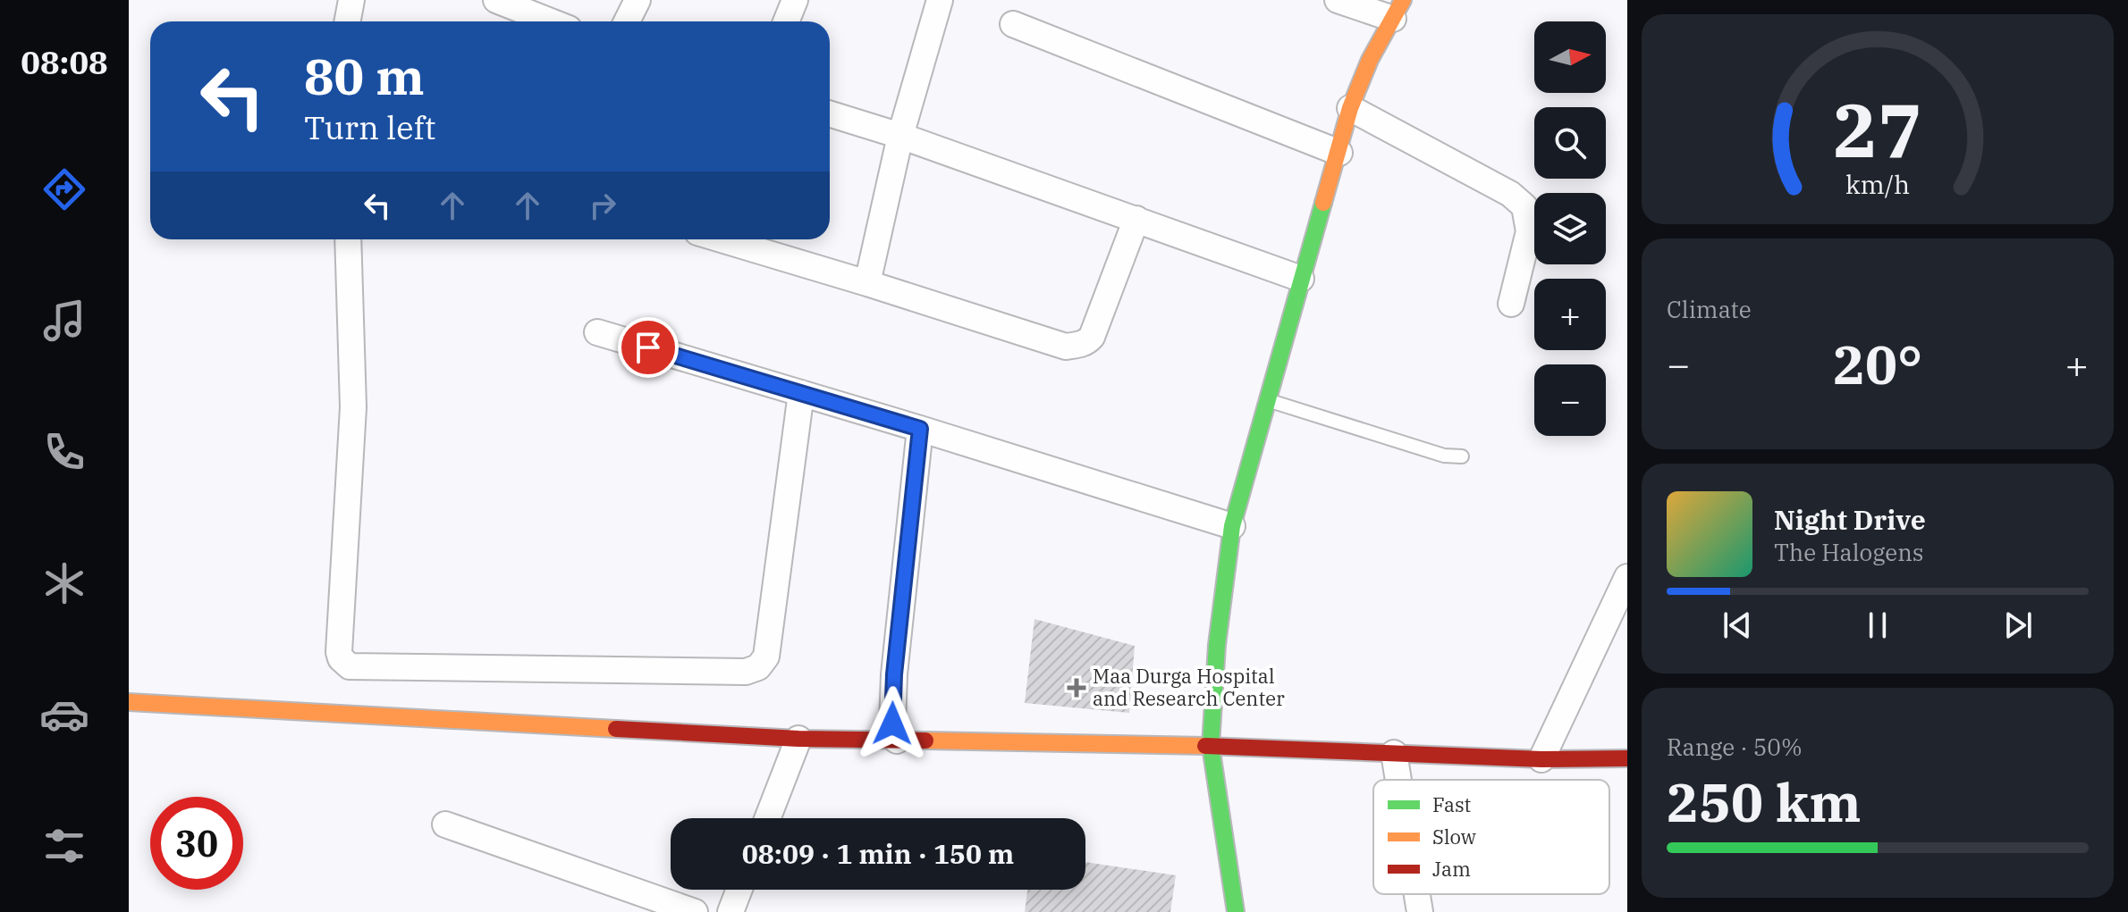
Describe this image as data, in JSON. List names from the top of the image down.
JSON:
{
  "places": {
    "health": ["Maa Durga Hospital and Research Center"]
  },
  "legend": ["Fast", "Slow", "Jam"],
  "north": "right",
  "page": {
    "tabs": "08:08",
    "map_buttons": ["+", "−"],
    "turn": ["80 m", "Turn left"],
    "tile": [
      "Climate",
      ["Range · 50%", "250 km"]
    ],
    "heat": ["−", "20°", "+"],
    "song": ["Night Drive", "The Halogens"],
    "limit": "30",
    "trip": "08:09 · 1 min · 150 m",
    "gauge": ["27", "km/h"]
  }
}
